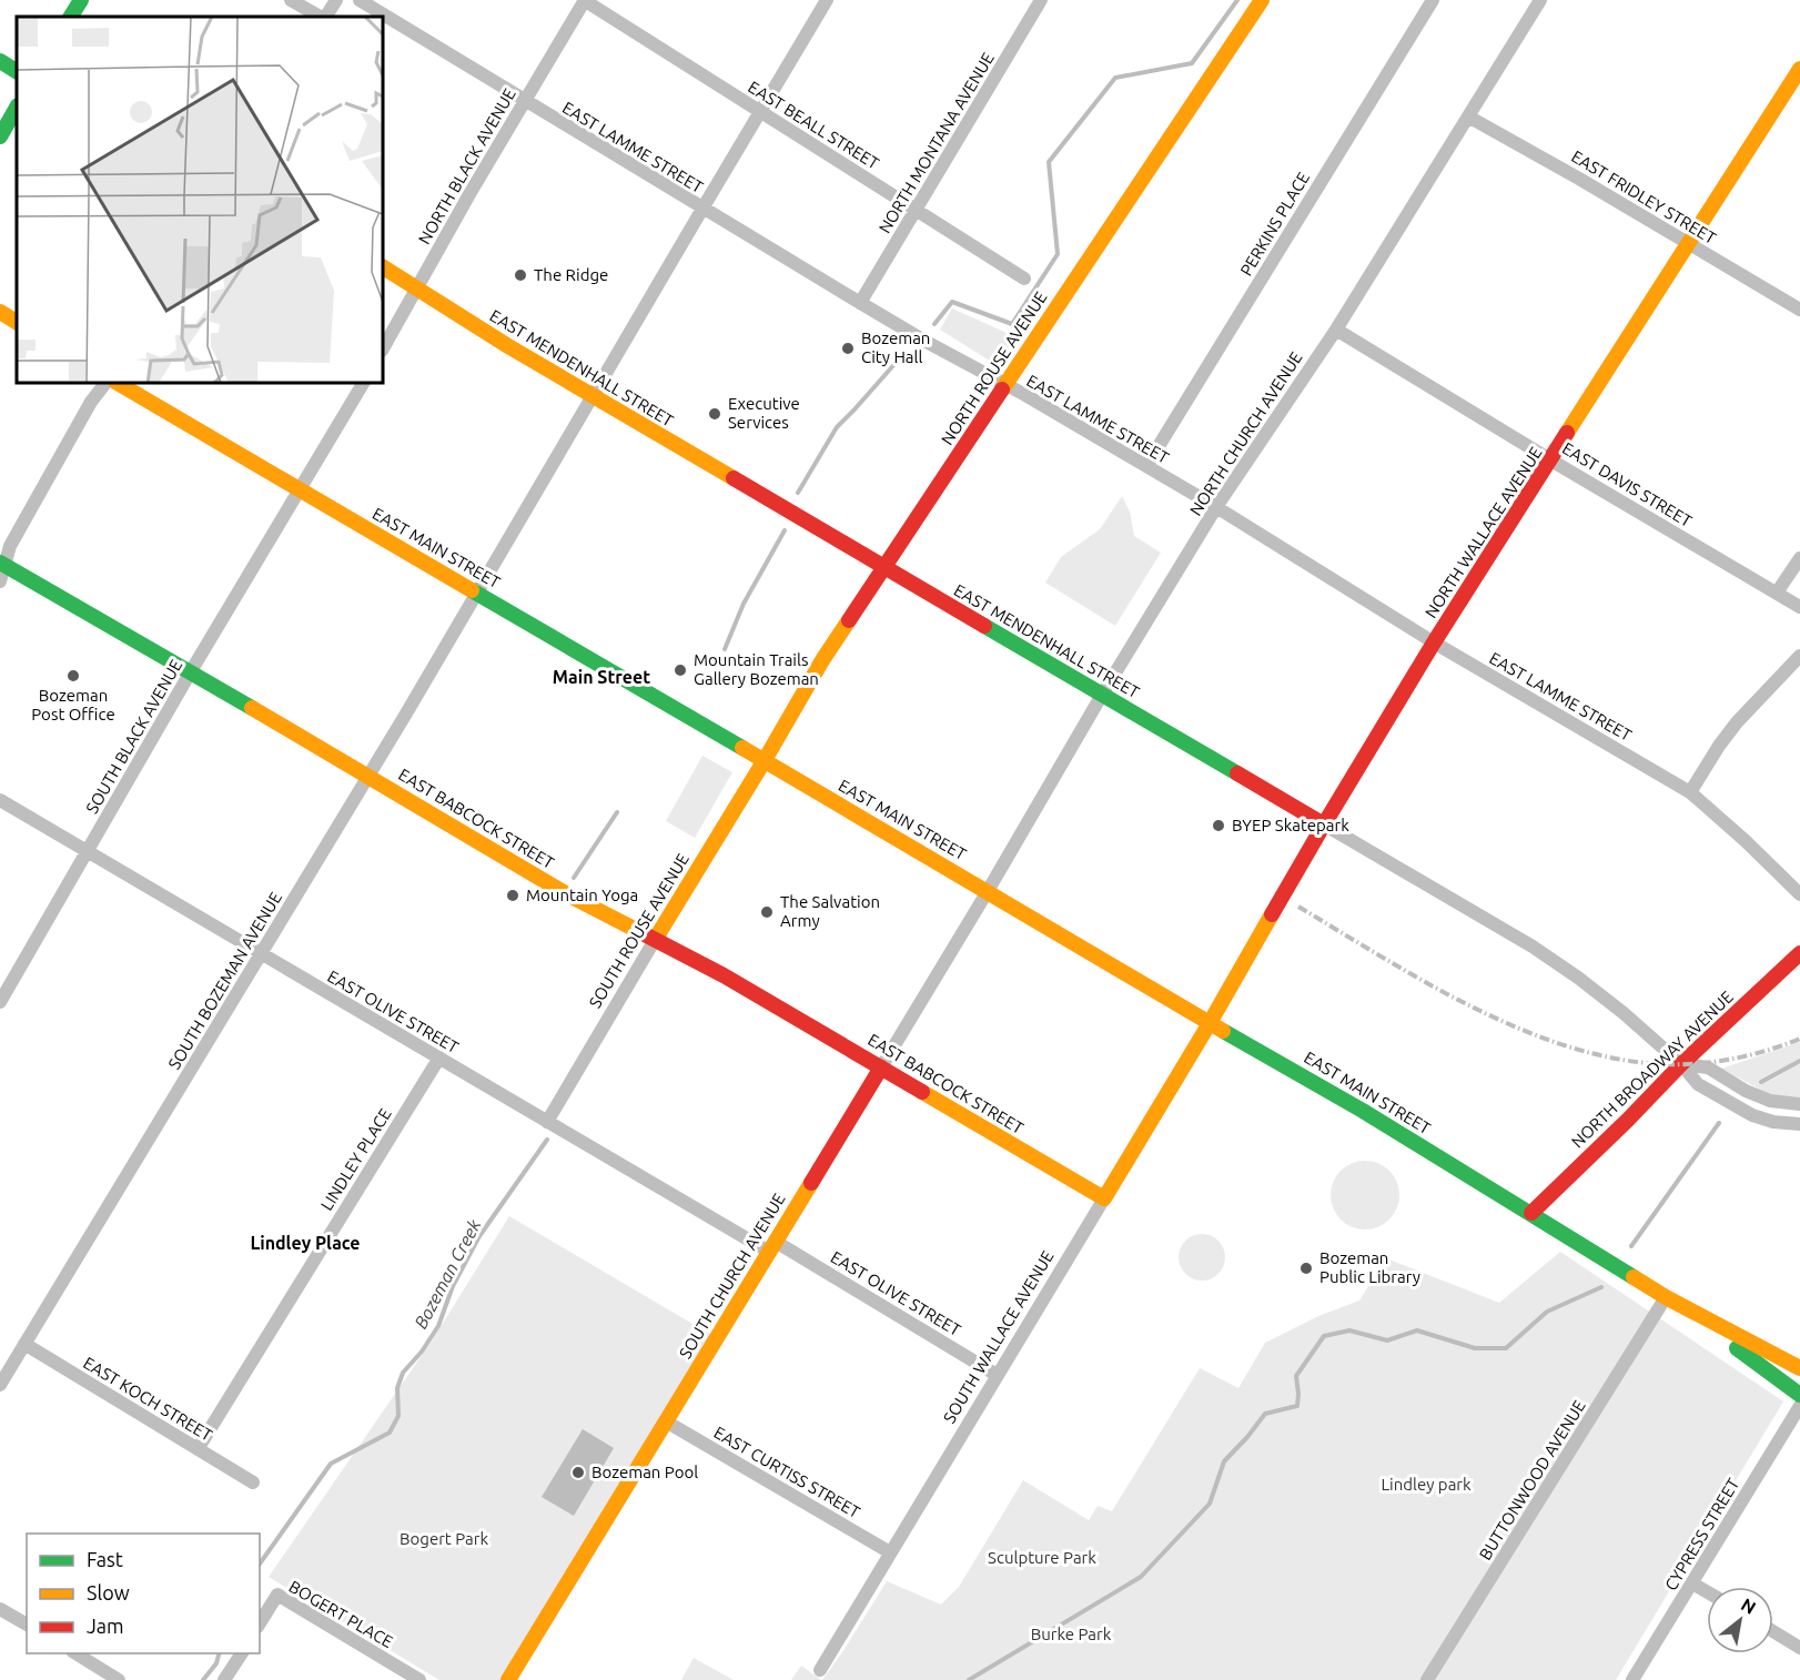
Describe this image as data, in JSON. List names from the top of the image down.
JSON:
{
  "streets": {
    "main road": [
      "EAST MENDENHALL STREET",
      "NORTH ROUSE AVENUE",
      "NORTH WALLACE AVENUE",
      "EAST MAIN STREET",
      "EAST BABCOCK STREET",
      "SOUTH ROUSE AVENUE",
      "NORTH BROADWAY AVENUE",
      "SOUTH CHURCH AVENUE",
      "SOUTH WALLACE AVENUE"
    ],
    "street": [
      "EAST BEALL STREET",
      "NORTH MONTANA AVENUE",
      "EAST LAMME STREET",
      "NORTH BLACK AVENUE",
      "EAST FRIDLEY STREET",
      "PERKINS PLACE",
      "NORTH CHURCH AVENUE",
      "EAST DAVIS STREET",
      "SOUTH BLACK AVENUE",
      "SOUTH BOZEMAN AVENUE",
      "EAST OLIVE STREET",
      "LINDLEY PLACE",
      "EAST KOCH STREET",
      "EAST CURTISS STREET",
      "BUTTONWOOD AVENUE",
      "CYPRESS STREET",
      "BOGERT PLACE"
    ]
  },
  "crossings": [
    ["EAST BEALL STREET", "NORTH MONTANA AVENUE"],
    ["EAST BEALL STREET", "NORTH BLACK AVENUE"],
    ["EAST BEALL STREET", "SOUTH BOZEMAN AVENUE"],
    ["NORTH MONTANA AVENUE", "EAST LAMME STREET"],
    ["EAST LAMME STREET", "NORTH BLACK AVENUE"],
    ["EAST LAMME STREET", "PERKINS PLACE"],
    ["EAST LAMME STREET", "NORTH ROUSE AVENUE"],
    ["EAST LAMME STREET", "NORTH CHURCH AVENUE"],
    ["EAST LAMME STREET", "NORTH WALLACE AVENUE"],
    ["EAST LAMME STREET", "SOUTH BOZEMAN AVENUE"],
    ["NORTH BLACK AVENUE", "EAST MENDENHALL STREET"],
    ["EAST FRIDLEY STREET", "NORTH CHURCH AVENUE"],
    ["EAST FRIDLEY STREET", "NORTH WALLACE AVENUE"],
    ["EAST MENDENHALL STREET", "NORTH ROUSE AVENUE"],
    ["EAST MENDENHALL STREET", "NORTH CHURCH AVENUE"],
    ["EAST MENDENHALL STREET", "NORTH WALLACE AVENUE"],
    ["EAST MENDENHALL STREET", "SOUTH BOZEMAN AVENUE"],
    ["EAST MENDENHALL STREET", "NORTH BROADWAY AVENUE"],
    ["NORTH ROUSE AVENUE", "EAST MAIN STREET"],
    ["NORTH ROUSE AVENUE", "SOUTH ROUSE AVENUE"],
    ["NORTH CHURCH AVENUE", "EAST DAVIS STREET"],
    ["NORTH CHURCH AVENUE", "EAST MAIN STREET"],
    ["NORTH CHURCH AVENUE", "SOUTH CHURCH AVENUE"],
    ["EAST DAVIS STREET", "NORTH WALLACE AVENUE"],
    ["NORTH WALLACE AVENUE", "EAST MAIN STREET"],
    ["NORTH WALLACE AVENUE", "SOUTH WALLACE AVENUE"],
    ["EAST MAIN STREET", "SOUTH BLACK AVENUE"],
    ["EAST MAIN STREET", "SOUTH ROUSE AVENUE"],
    ["EAST MAIN STREET", "SOUTH BOZEMAN AVENUE"],
    ["EAST MAIN STREET", "NORTH BROADWAY AVENUE"],
    ["EAST MAIN STREET", "SOUTH CHURCH AVENUE"],
    ["EAST MAIN STREET", "SOUTH WALLACE AVENUE"],
    ["EAST MAIN STREET", "BUTTONWOOD AVENUE"],
    ["SOUTH BLACK AVENUE", "EAST BABCOCK STREET"],
    ["SOUTH BLACK AVENUE", "EAST OLIVE STREET"],
    ["EAST BABCOCK STREET", "SOUTH ROUSE AVENUE"],
    ["EAST BABCOCK STREET", "SOUTH BOZEMAN AVENUE"],
    ["EAST BABCOCK STREET", "SOUTH CHURCH AVENUE"],
    ["EAST BABCOCK STREET", "SOUTH WALLACE AVENUE"],
    ["SOUTH ROUSE AVENUE", "EAST OLIVE STREET"],
    ["SOUTH BOZEMAN AVENUE", "EAST OLIVE STREET"],
    ["SOUTH BOZEMAN AVENUE", "EAST KOCH STREET"],
    ["EAST OLIVE STREET", "LINDLEY PLACE"],
    ["EAST OLIVE STREET", "SOUTH CHURCH AVENUE"],
    ["EAST OLIVE STREET", "SOUTH WALLACE AVENUE"],
    ["LINDLEY PLACE", "EAST KOCH STREET"],
    ["SOUTH CHURCH AVENUE", "EAST CURTISS STREET"],
    ["SOUTH WALLACE AVENUE", "EAST CURTISS STREET"]
  ],
  "districts": ["Main Street", "Lindley Place"],
  "water": ["Bozeman Creek"],
  "parks": [
    "Lindley park",
    "Bogert Park",
    "Sculpture Park",
    "Burke Park"
  ],
  "places": [
    "The Ridge",
    "Bozeman City Hall",
    "Executive Services",
    "Mountain Trails Gallery Bozeman",
    "Bozeman Post Office",
    "BYEP Skatepark",
    "Mountain Yoga",
    "The Salvation Army",
    "Bozeman Public Library",
    "Bozeman Pool"
  ],
  "legend": ["Fast", "Slow", "Jam"],
  "north": "top right"
}
